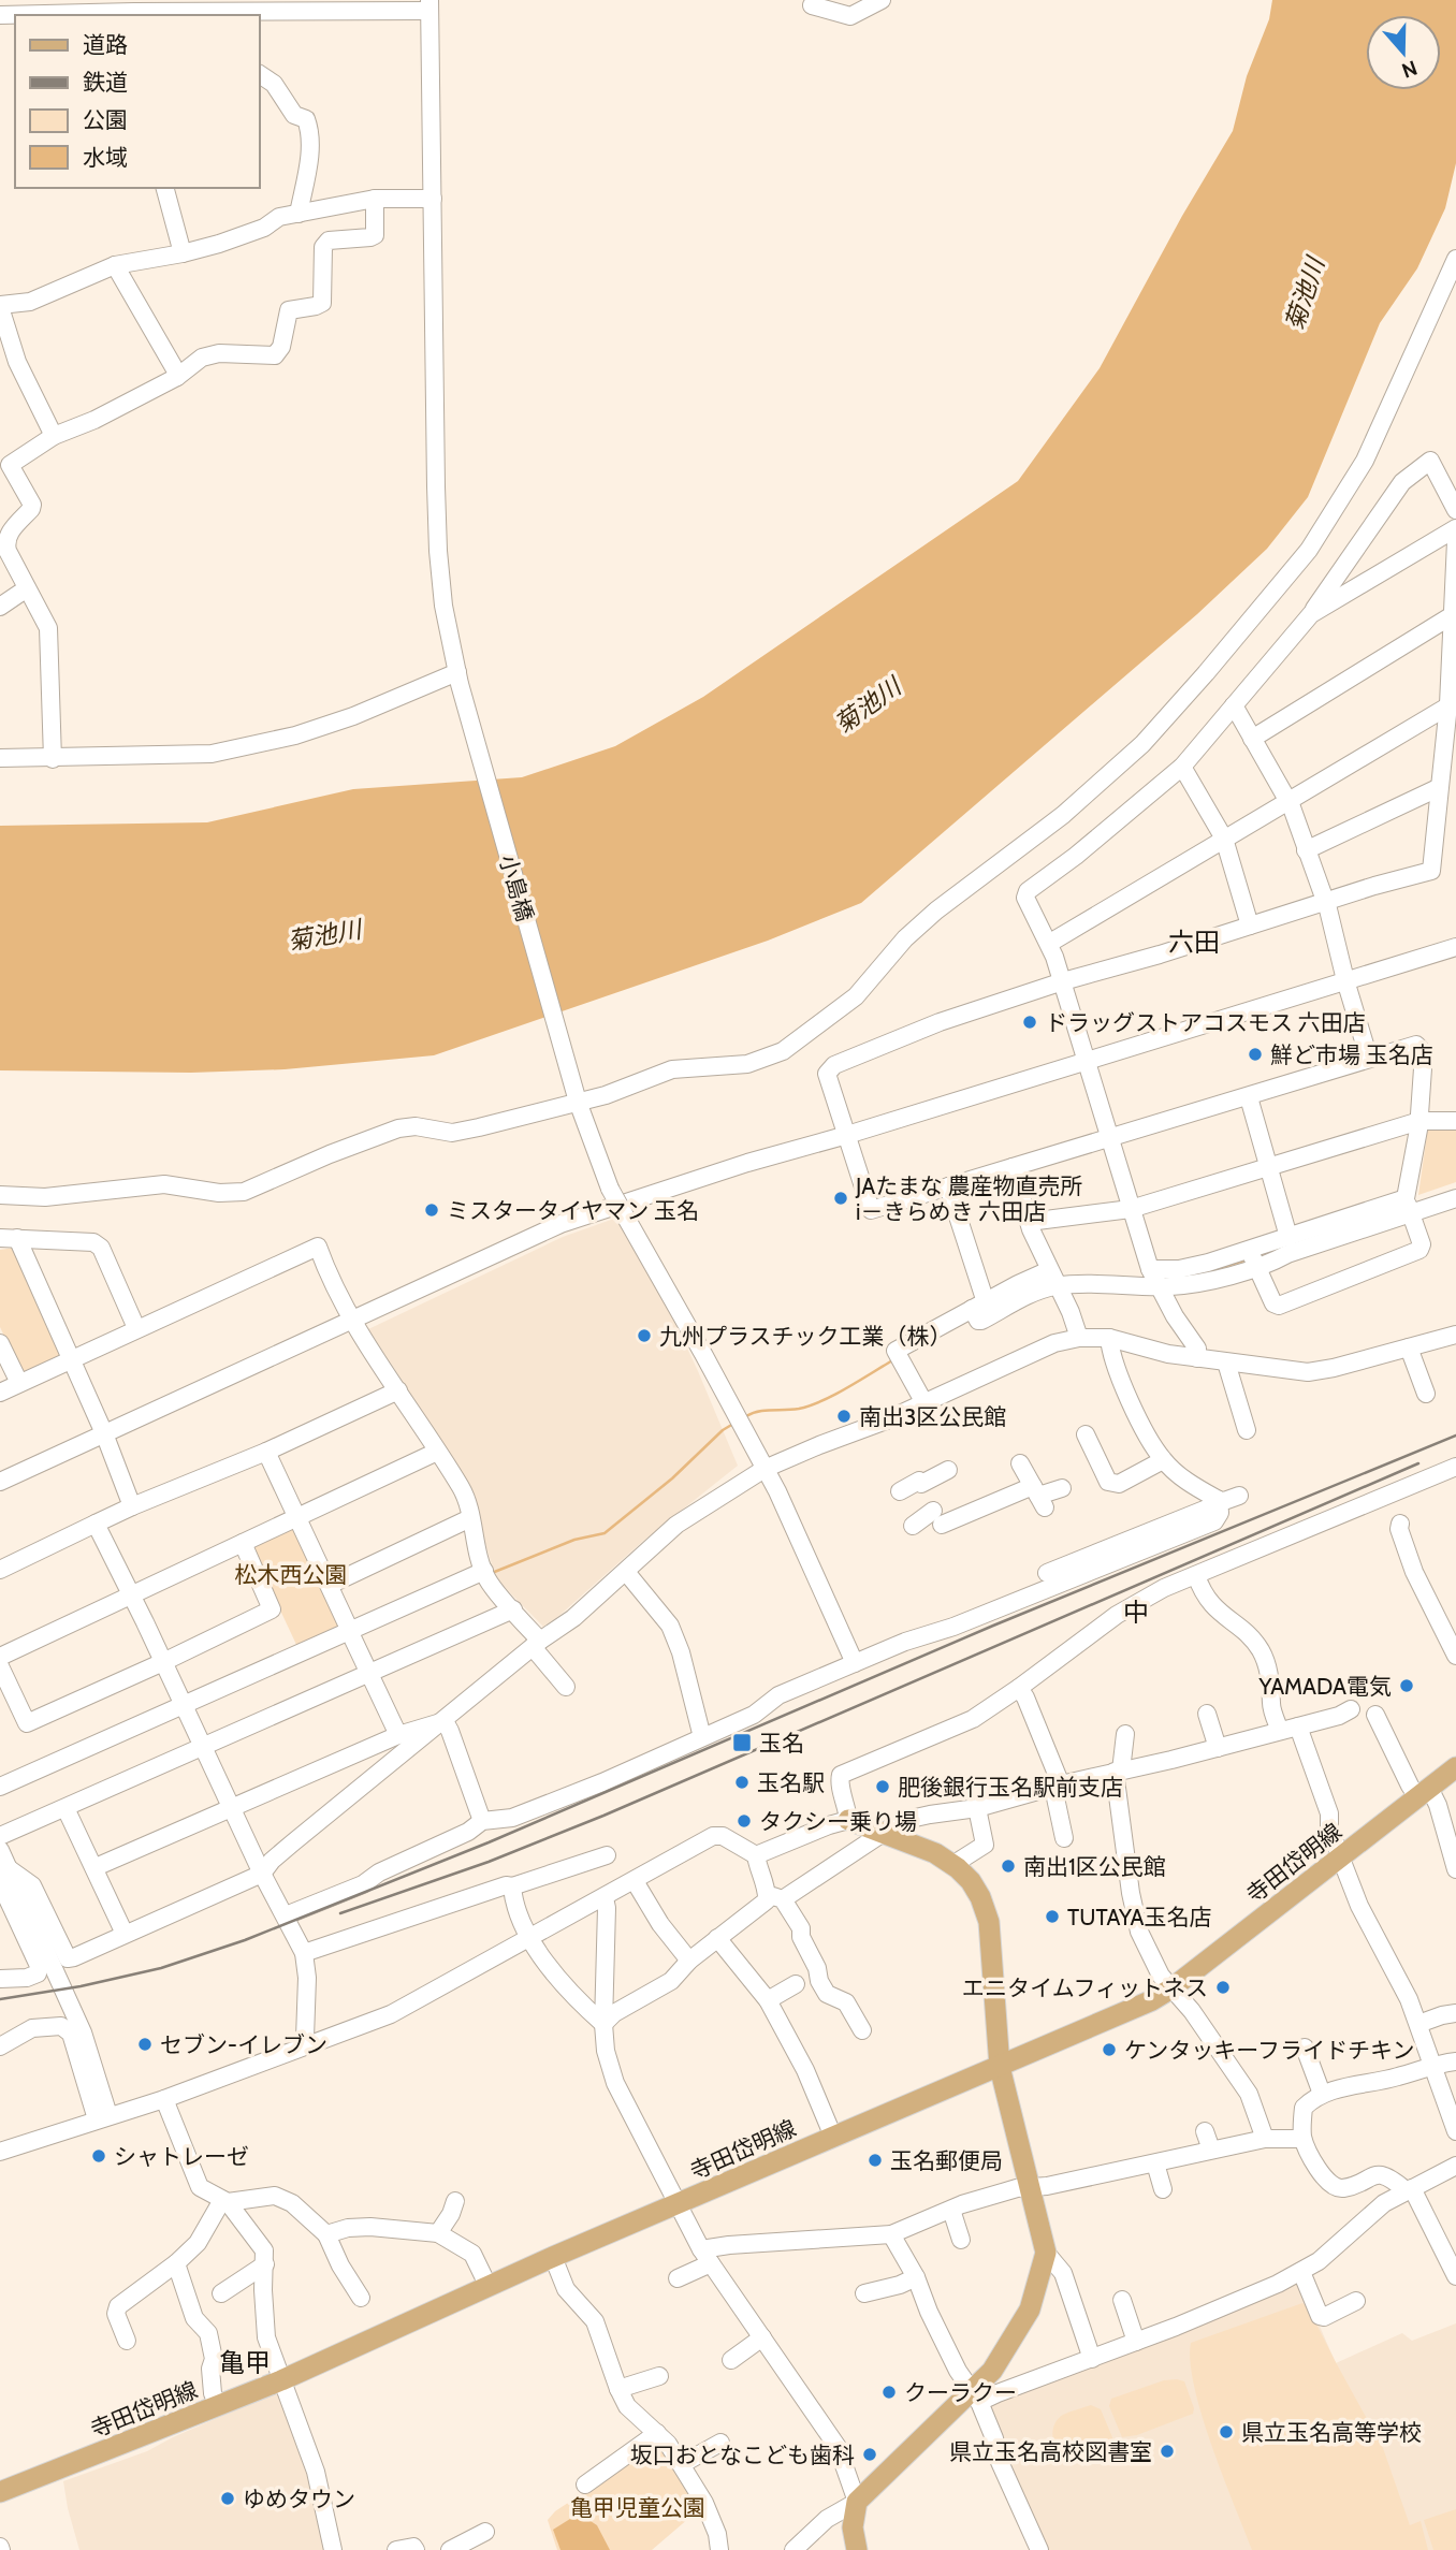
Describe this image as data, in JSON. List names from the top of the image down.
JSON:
{
  "streets": {
    "main road": ["寺田岱明線"],
    "street": ["小島橋"]
  },
  "districts": ["六田", "中", "亀甲"],
  "water": ["菊池川"],
  "parks": ["松木西公園", "亀甲児童公園"],
  "places": {
    "other": [
      "ドラッグストアコスモス 六田店",
      "鮮ど市場 玉名店",
      "JAたまな 農産物直売所 i－きらめき 六田店",
      "ミスタータイヤマン 玉名",
      "九州プラスチック工業（株）",
      "南出3区公民館",
      "YAMADA電気",
      "玉名駅",
      "肥後銀行玉名駅前支店",
      "タクシー乗り場",
      "南出1区公民館",
      "TUTAYA玉名店",
      "エニタイムフィットネス",
      "セブン-イレブン",
      "ケンタッキーフライドチキン",
      "シャトレーゼ",
      "玉名郵便局",
      "クーラクー",
      "県立玉名高等学校",
      "県立玉名高校図書室",
      "坂口おとなこども歯科",
      "ゆめタウン"
    ],
    "transit": ["玉名"]
  },
  "legend": [
    "道路",
    "鉄道",
    "公園",
    "水域"
  ],
  "north": "bottom"
}
